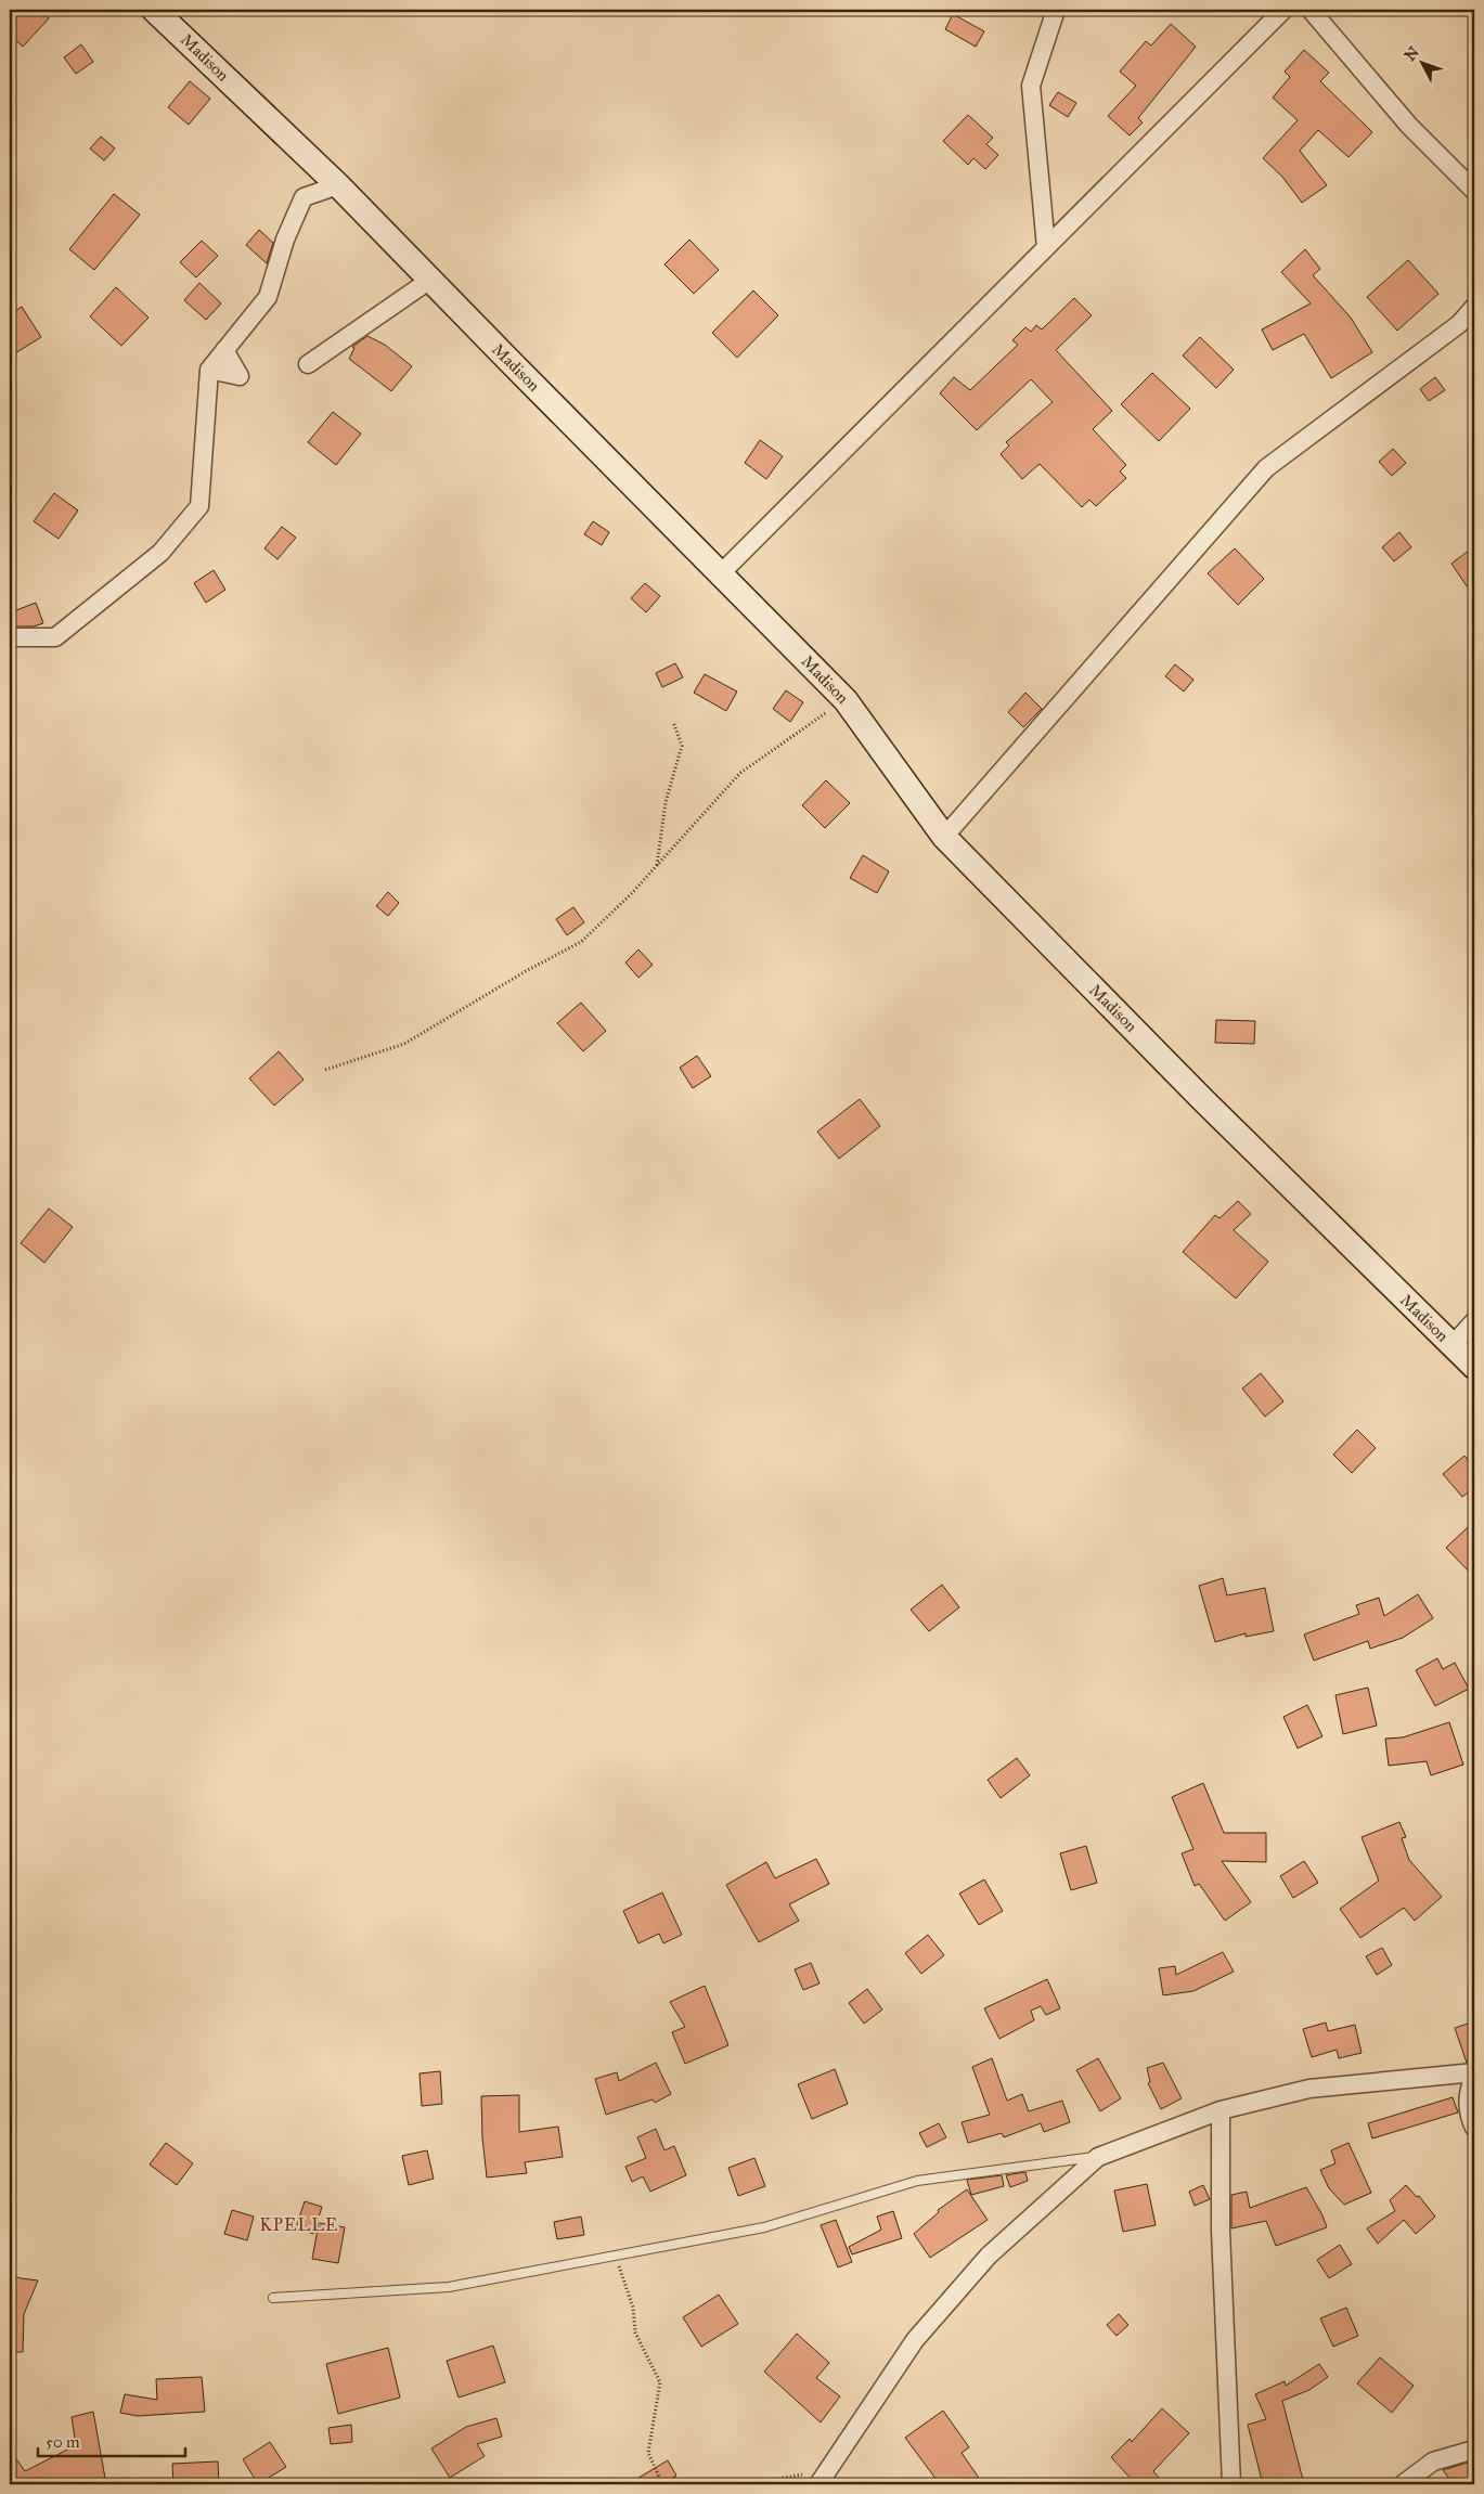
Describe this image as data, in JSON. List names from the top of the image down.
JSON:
{
  "streets": {
    "street": ["Madison"]
  },
  "districts": ["KPELLE"],
  "scale_bar": "50 m",
  "north": "top left"
}
